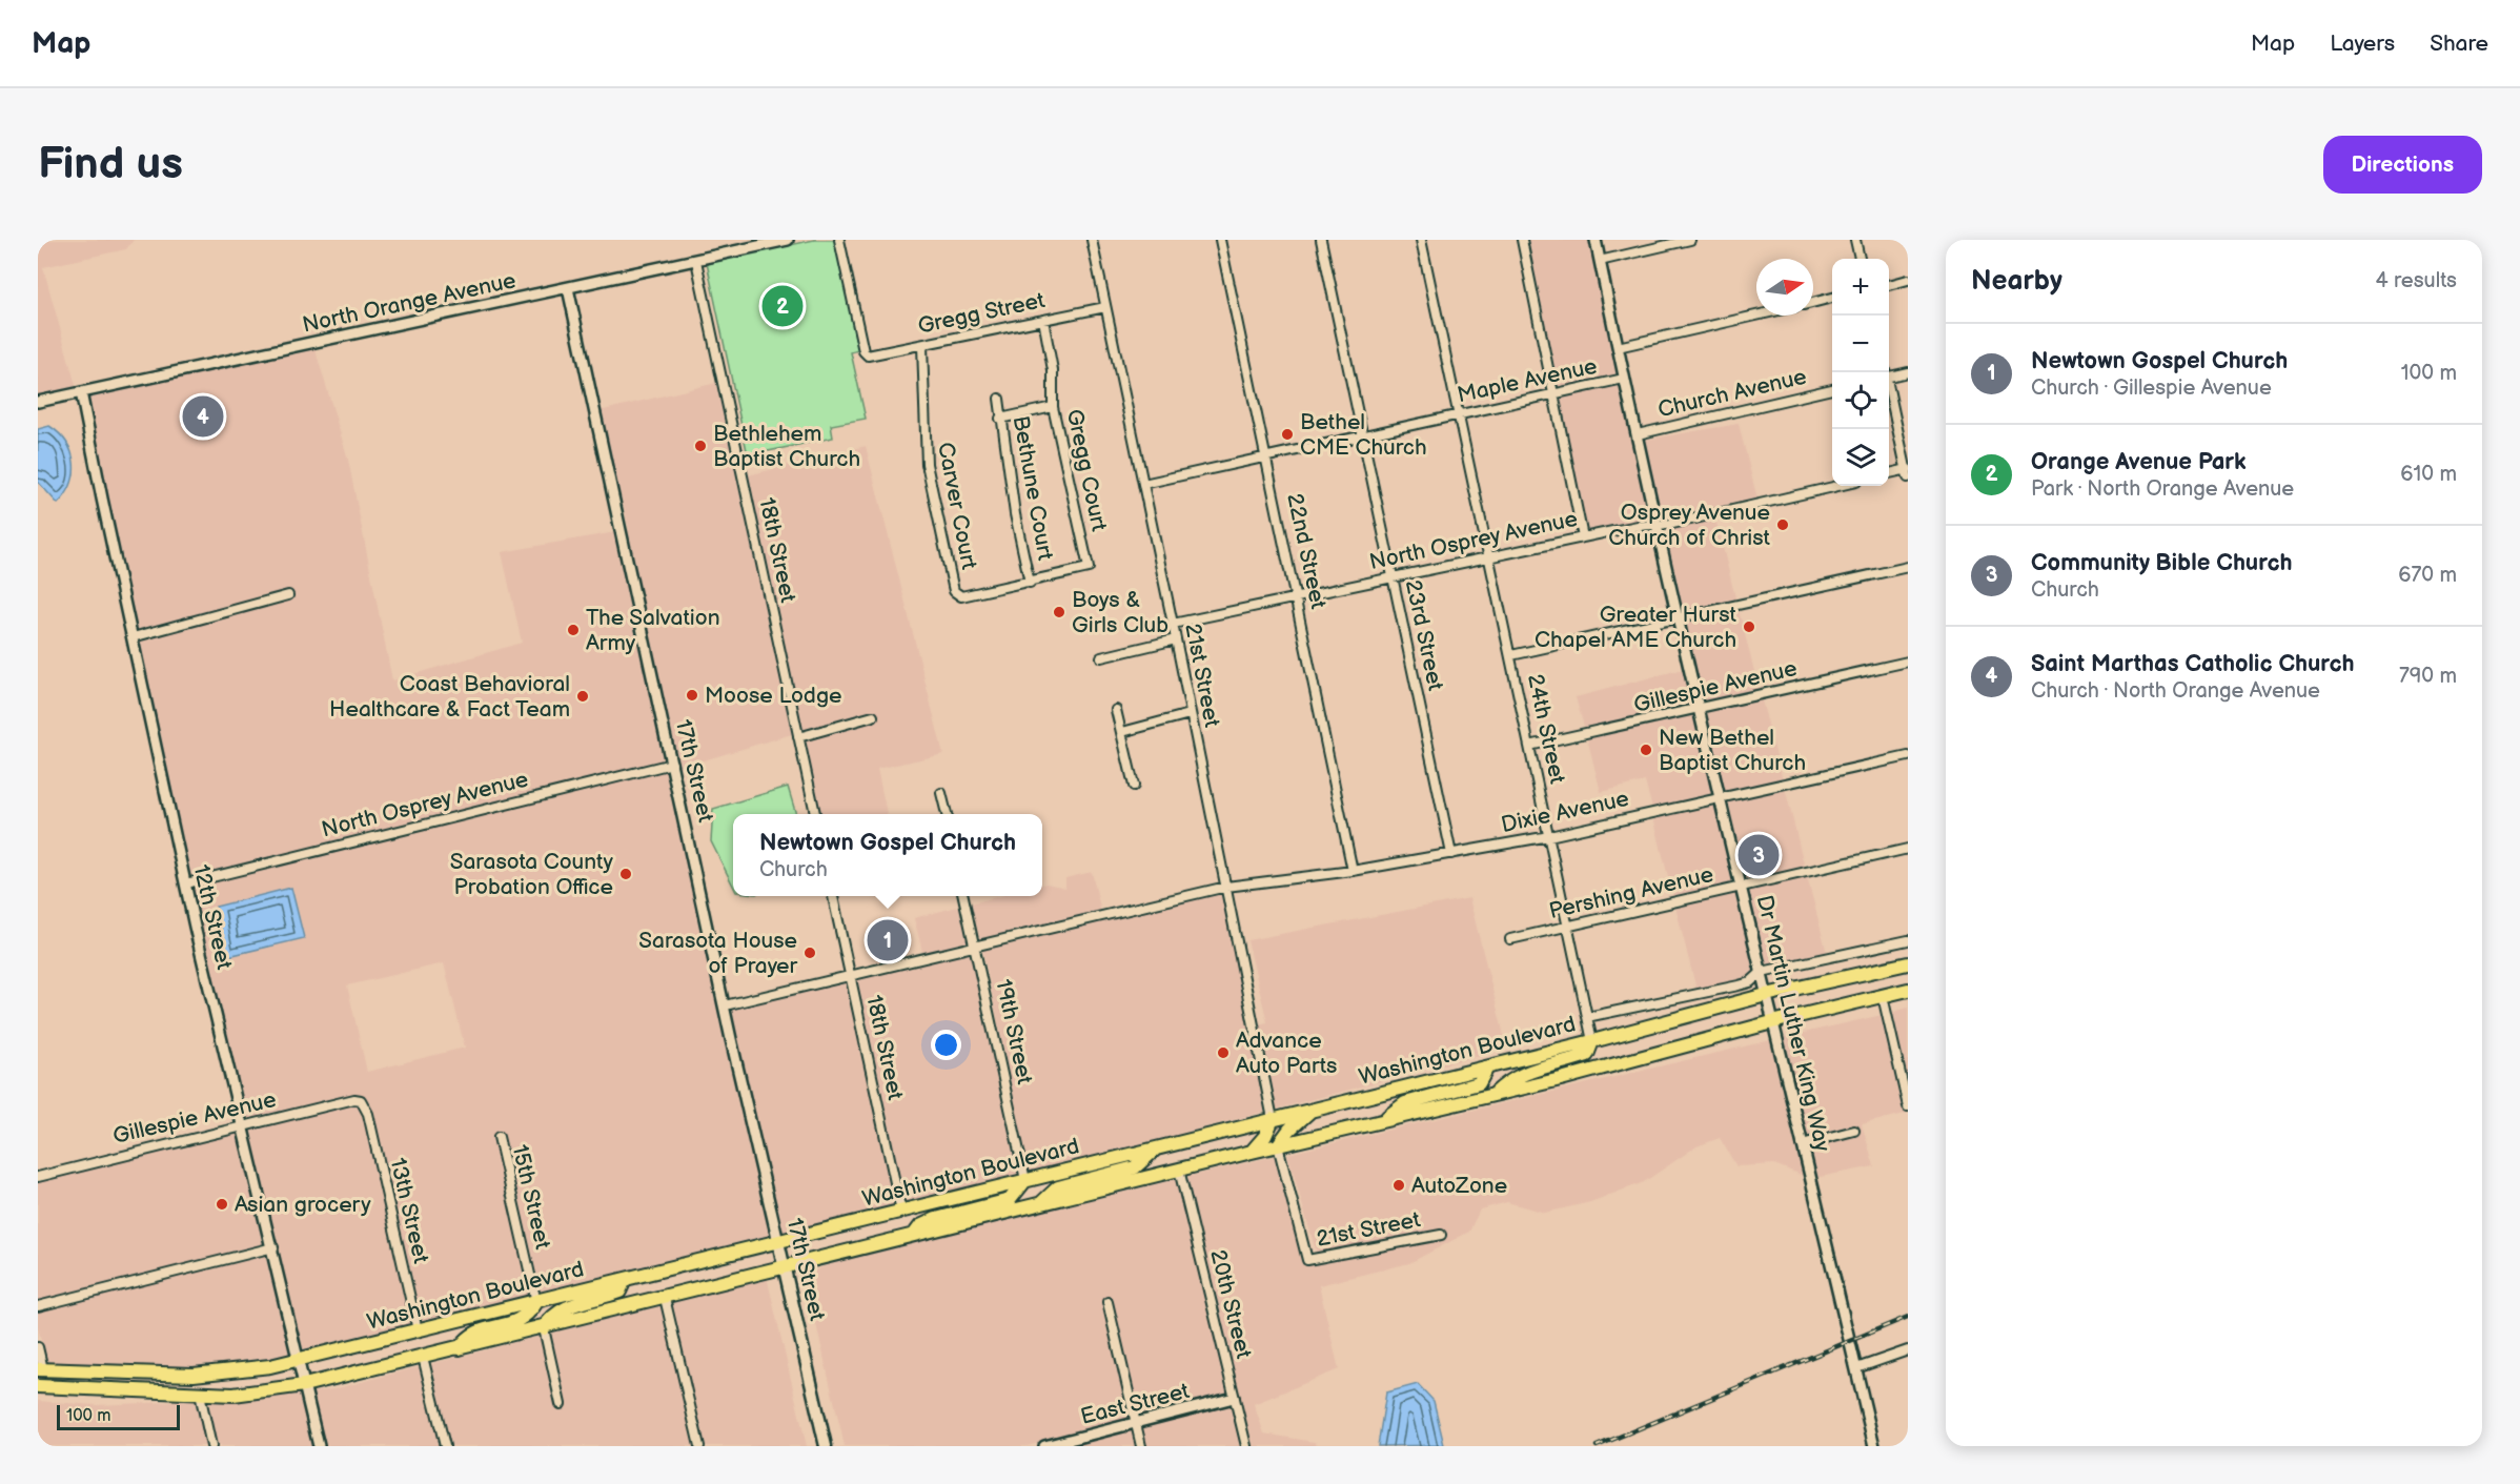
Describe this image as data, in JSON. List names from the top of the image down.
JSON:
{
  "streets": {
    "main road": ["17th Street", "Washington Boulevard"],
    "street": [
      "North Orange Avenue",
      "Gregg Street",
      "Maple Avenue",
      "Church Avenue",
      "Gregg Court",
      "Bethune Court",
      "Carver Court",
      "North Osprey Avenue",
      "18th Street",
      "22nd Street",
      "23rd Street",
      "21st Street",
      "Gillespie Avenue",
      "24th Street",
      "Dixie Avenue",
      "Pershing Avenue",
      "12th Street",
      "Dr Martin Luther King Way",
      "19th Street",
      "15th Street",
      "13th Street",
      "20th Street",
      "East Street"
    ]
  },
  "crossings": [
    ["North Orange Avenue", "18th Street"],
    ["North Orange Avenue", "17th Street"],
    ["North Orange Avenue", "12th Street"],
    ["Gregg Street", "Gregg Court"],
    ["Gregg Street", "Carver Court"],
    ["Gregg Street", "21st Street"],
    ["Maple Avenue", "22nd Street"],
    ["Maple Avenue", "23rd Street"],
    ["Maple Avenue", "21st Street"],
    ["Maple Avenue", "24th Street"],
    ["Maple Avenue", "Dr Martin Luther King Way"],
    ["Church Avenue", "Dr Martin Luther King Way"],
    ["Gregg Court", "Bethune Court"],
    ["Gregg Court", "Carver Court"],
    ["Bethune Court", "Carver Court"],
    ["North Osprey Avenue", "22nd Street"],
    ["North Osprey Avenue", "23rd Street"],
    ["North Osprey Avenue", "21st Street"],
    ["North Osprey Avenue", "24th Street"],
    ["North Osprey Avenue", "17th Street"],
    ["North Osprey Avenue", "12th Street"],
    ["North Osprey Avenue", "Dr Martin Luther King Way"],
    ["18th Street", "Washington Boulevard"],
    ["22nd Street", "Dixie Avenue"],
    ["23rd Street", "Dixie Avenue"],
    ["21st Street", "Dixie Avenue"],
    ["21st Street", "Washington Boulevard"],
    ["Gillespie Avenue", "24th Street"],
    ["Gillespie Avenue", "12th Street"],
    ["Gillespie Avenue", "Dr Martin Luther King Way"],
    ["Gillespie Avenue", "13th Street"],
    ["24th Street", "Dixie Avenue"],
    ["24th Street", "Pershing Avenue"],
    ["24th Street", "Washington Boulevard"],
    ["17th Street", "Washington Boulevard"],
    ["Dixie Avenue", "Dr Martin Luther King Way"],
    ["Pershing Avenue", "Dr Martin Luther King Way"],
    ["12th Street", "Washington Boulevard"],
    ["Dr Martin Luther King Way", "Washington Boulevard"],
    ["19th Street", "Washington Boulevard"],
    ["Washington Boulevard", "15th Street"],
    ["Washington Boulevard", "13th Street"],
    ["Washington Boulevard", "20th Street"],
    ["20th Street", "East Street"]
  ],
  "places": [
    "Bethel CME Church",
    "Bethlehem Baptist Church",
    "Osprey Avenue Church of Christ",
    "Boys & Girls Club",
    "Greater Hurst Chapel AME Church",
    "The Salvation Army",
    "Moose Lodge",
    "Coast Behavioral Healthcare & Fact Team",
    "New Bethel Baptist Church",
    "Sarasota County Probation Office",
    "Sarasota House of Prayer",
    "Advance Auto Parts",
    "AutoZone",
    "Asian grocery"
  ],
  "scale_bar": "100 m",
  "north": "right",
  "page": {
    "header": "Map",
    "nav": ["Map", "Layers", "Share"],
    "buttons": "Directions",
    "title": "Find us",
    "heading": ["Nearby", "4 results"],
    "map_buttons": ["+", "−"],
    "pins": [
      "2",
      "4",
      "3",
      "1"
    ],
    "list": [
      {
        "mark": "1",
        "name": "Newtown Gospel Church",
        "note": "Church · Gillespie Avenue",
        "value": "100 m"
      },
      {
        "mark": "2",
        "name": "Orange Avenue Park",
        "note": "Park · North Orange Avenue",
        "value": "610 m"
      },
      {
        "mark": "3",
        "name": "Community Bible Church",
        "note": "Church",
        "value": "670 m"
      },
      {
        "mark": "4",
        "name": "Saint Marthas Catholic Church",
        "note": "Church · North Orange Avenue",
        "value": "790 m"
      }
    ],
    "popup": ["Newtown Gospel Church", "Church"],
    "scale": "100 m"
  }
}
